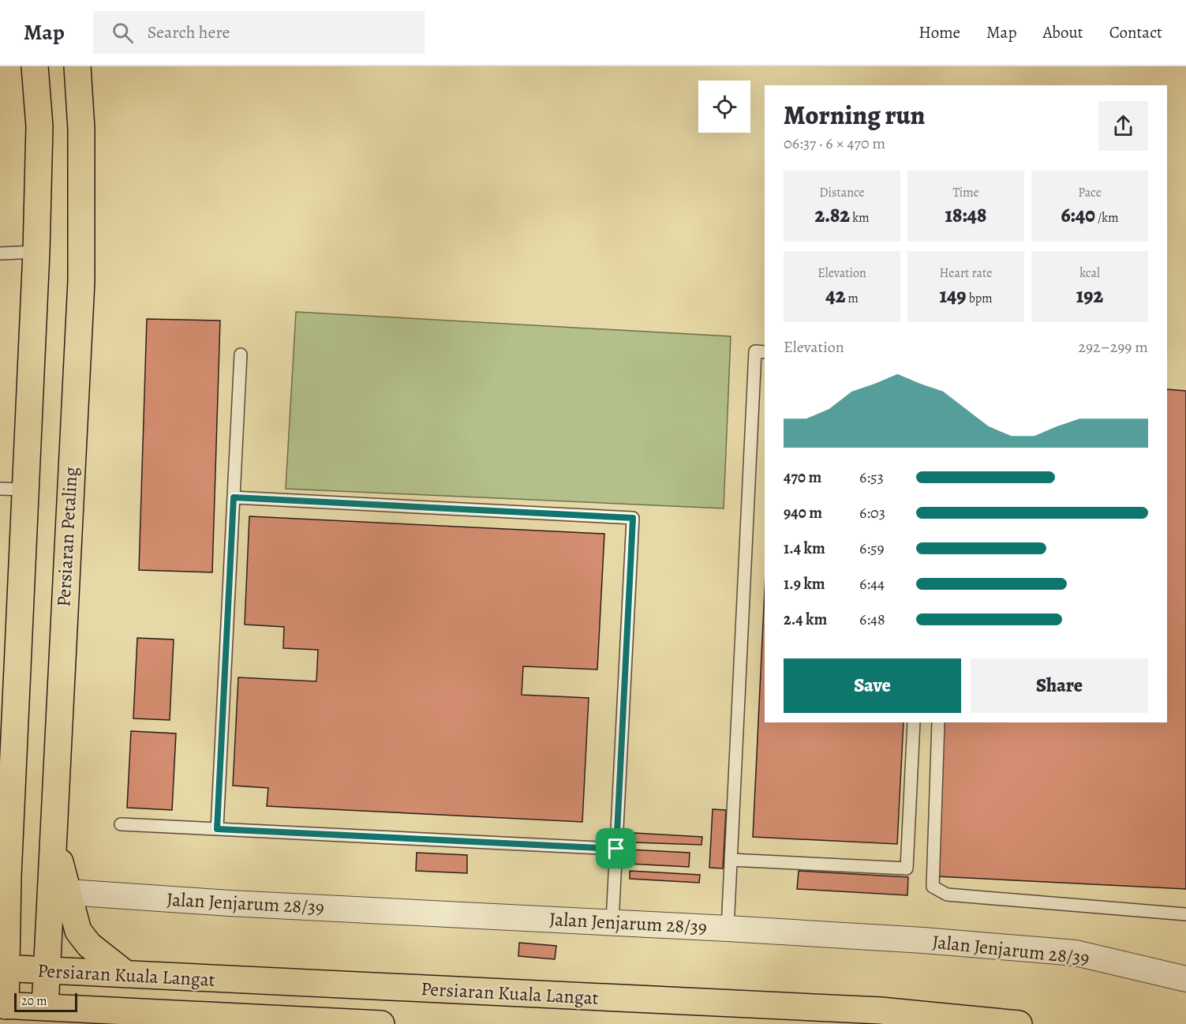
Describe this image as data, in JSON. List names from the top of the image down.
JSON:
{
  "streets": {
    "main road": ["Persiaran Petaling", "Persiaran Kuala Langat"],
    "street": ["Jalan Jenjarum 28/39"]
  },
  "crossings": [
    ["Persiaran Petaling", "Persiaran Kuala Langat"]
  ],
  "scale_bar": "20 m",
  "page": {
    "header": "Map",
    "search": "Search here",
    "nav": [
      "Home",
      "Map",
      "About",
      "Contact"
    ],
    "heading": ["Morning run", "06:37 · 6 × 470 m"],
    "stats": [
      ["Distance", "2.82 km"],
      ["Time", "18:48"],
      ["Pace", "6:40 /km"],
      ["Elevation", "42 m"],
      ["Heart rate", "149 bpm"],
      ["kcal", "192"]
    ],
    "chart": ["Elevation", "292–299 m"],
    "list": [
      {
        "name": "470 m",
        "note": "6:53"
      },
      {
        "name": "940 m",
        "note": "6:03"
      },
      {
        "name": "1.4 km",
        "note": "6:59"
      },
      {
        "name": "1.9 km",
        "note": "6:44"
      },
      {
        "name": "2.4 km",
        "note": "6:48"
      }
    ],
    "buttons": ["Save", "Share"],
    "scale": "20 m"
  }
}
